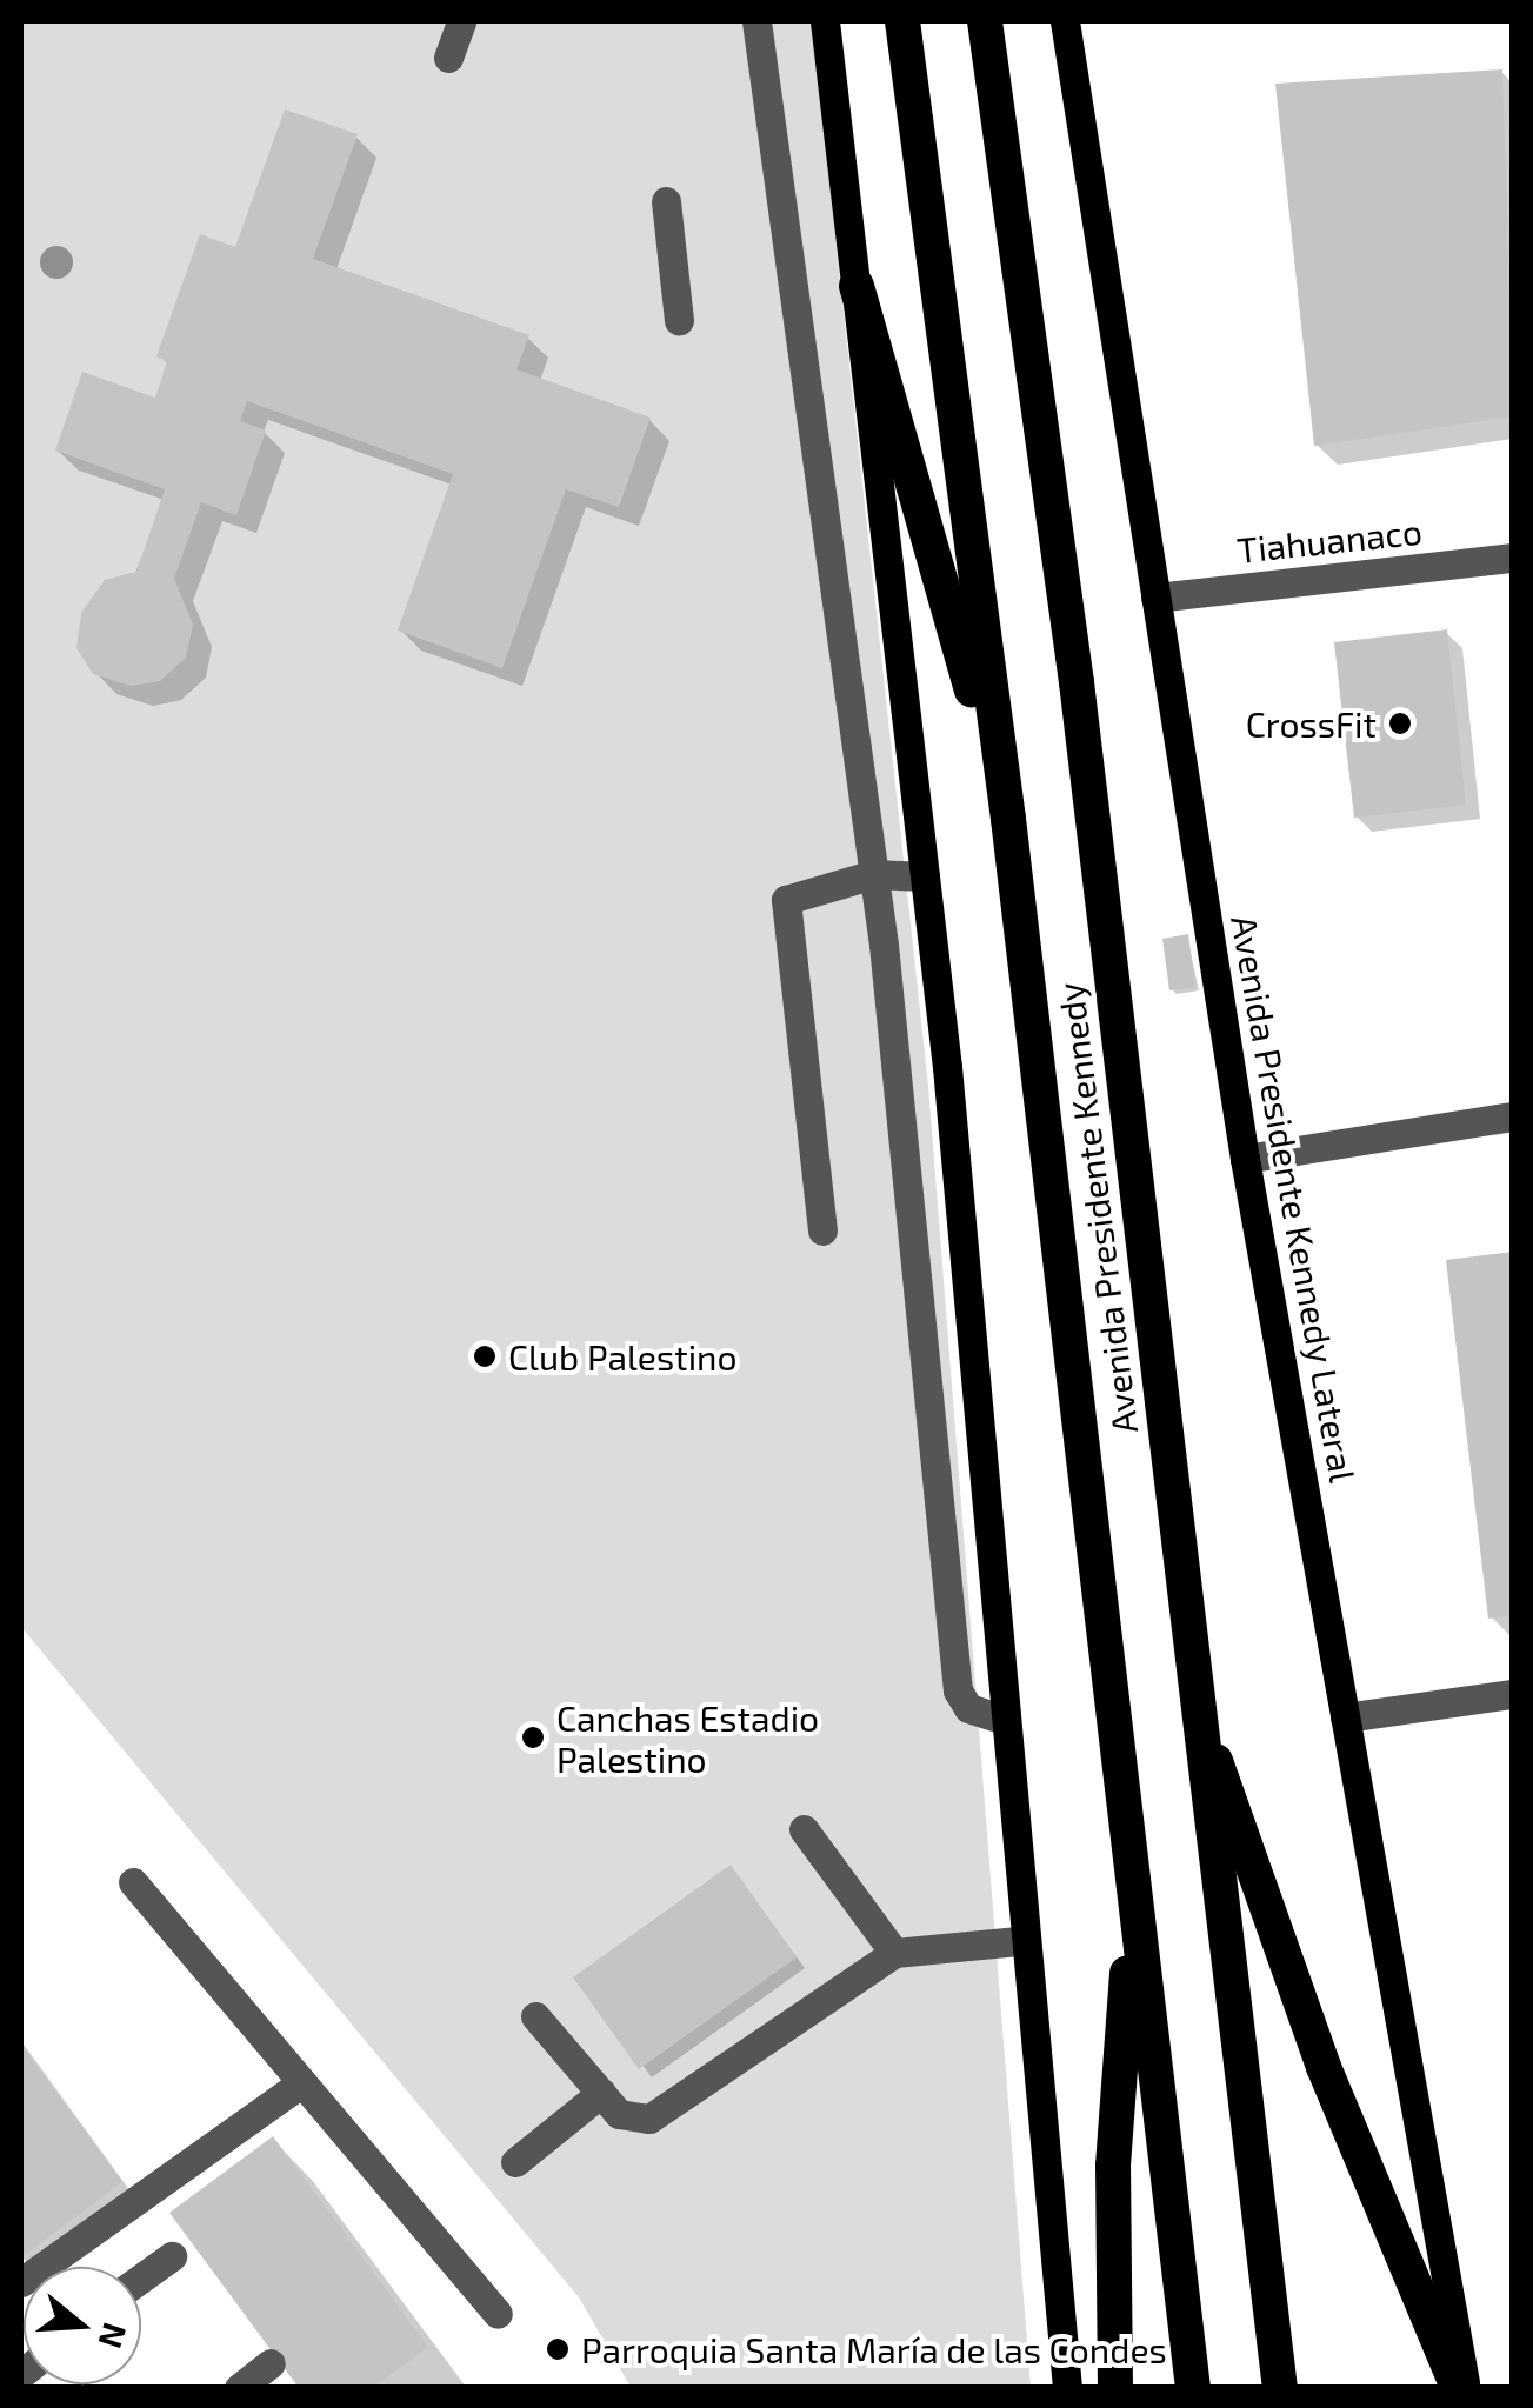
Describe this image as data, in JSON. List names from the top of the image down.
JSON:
{
  "streets": {
    "highway": ["Avenida Presidente Kennedy"],
    "main road": ["Avenida Presidente Kennedy Lateral"],
    "street": ["Tiahuanaco"]
  },
  "crossings": [
    ["Tiahuanaco", "Avenida Presidente Kennedy Lateral"]
  ],
  "places": [
    "CrossFit",
    "Club Palestino",
    "Canchas Estadio Palestino",
    "Parroquia Santa María de las Condes"
  ],
  "north": "right"
}
